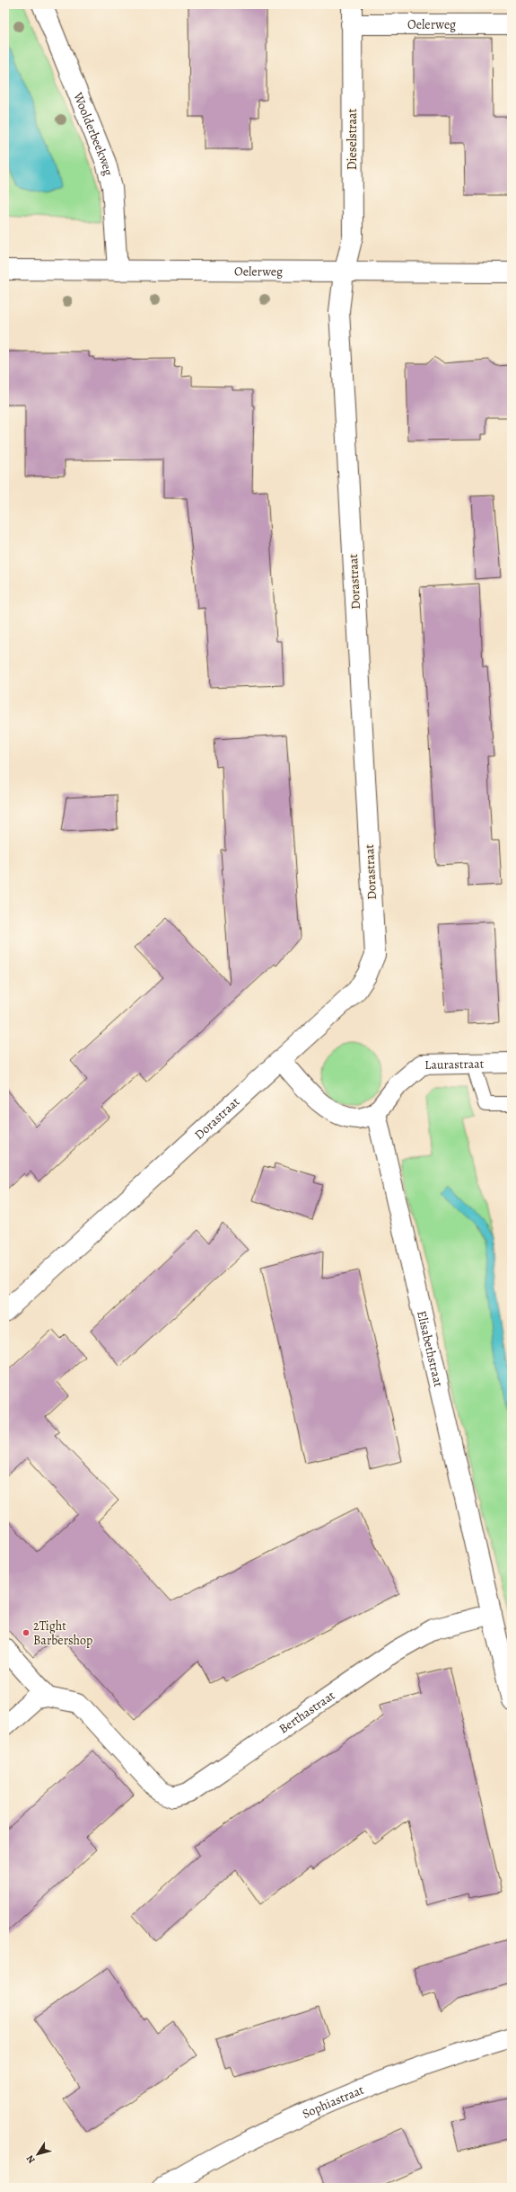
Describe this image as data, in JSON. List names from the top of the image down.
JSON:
{
  "streets": {
    "street": [
      "Oelerweg",
      "Woolderbeekweg",
      "Dieselstraat",
      "Dorastraat",
      "Laurastraat",
      "Elisabethstraat",
      "Berthastraat",
      "Sophiastraat"
    ]
  },
  "crossings": [
    ["Oelerweg", "Woolderbeekweg"],
    ["Oelerweg", "Dieselstraat"],
    ["Oelerweg", "Dorastraat"],
    ["Dieselstraat", "Dorastraat"],
    ["Laurastraat", "Elisabethstraat"],
    ["Elisabethstraat", "Berthastraat"]
  ],
  "places": ["2Tight Barbershop"],
  "north": "bottom left"
}
